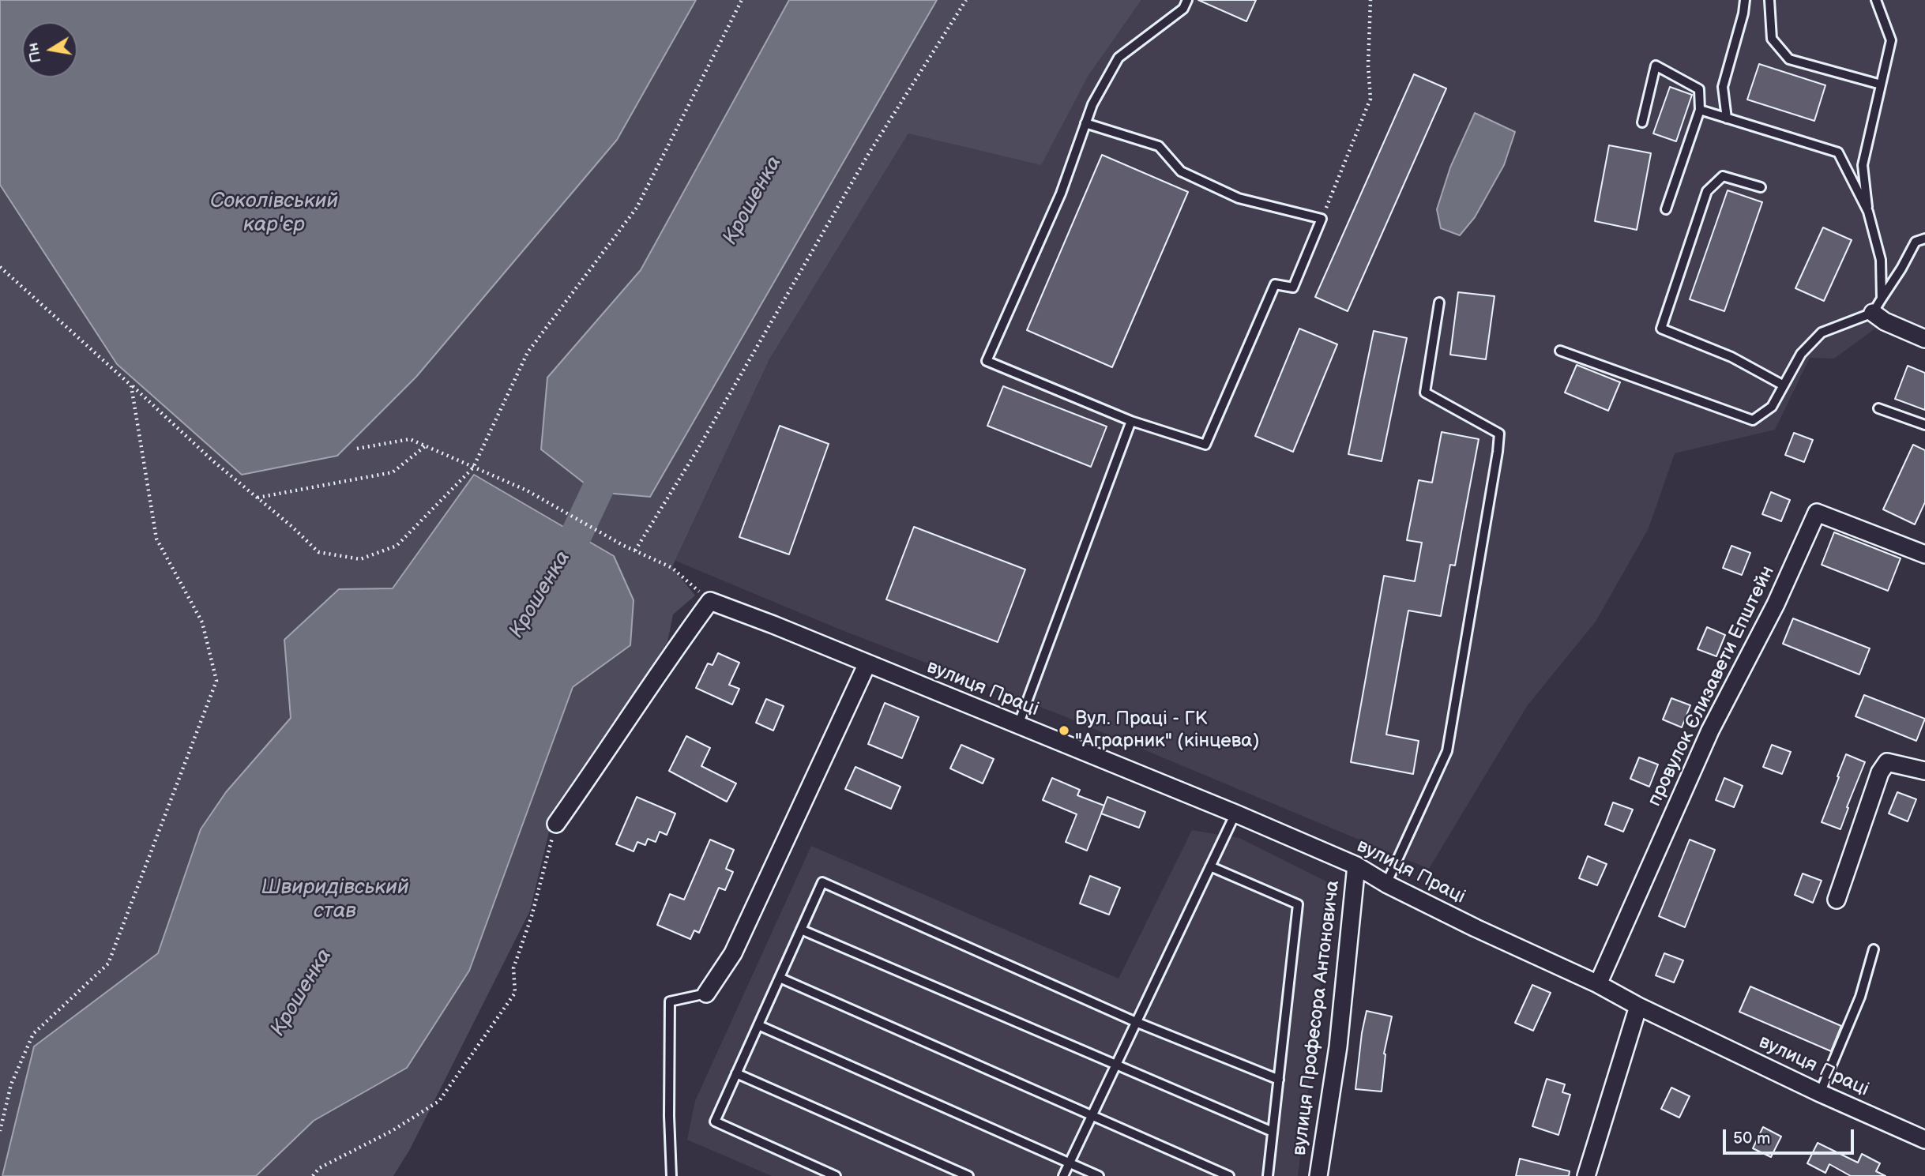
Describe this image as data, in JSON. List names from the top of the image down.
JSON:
{
  "streets": {
    "street": ["провулок Єлизавети Епштейн", "вулиця Праці", "вулиця Професора Антоновича"]
  },
  "crossings": [
    ["провулок Єлизавети Епштейн", "вулиця Праці"],
    ["вулиця Праці", "вулиця Професора Антоновича"]
  ],
  "water": ["Крошенка", "Соколівський кар'єр", "Швиридівський став"],
  "places": ["Вул. Праці - ГК \"Аграрник\" (кінцева)"],
  "scale_bar": "50 m",
  "north": "left"
}
